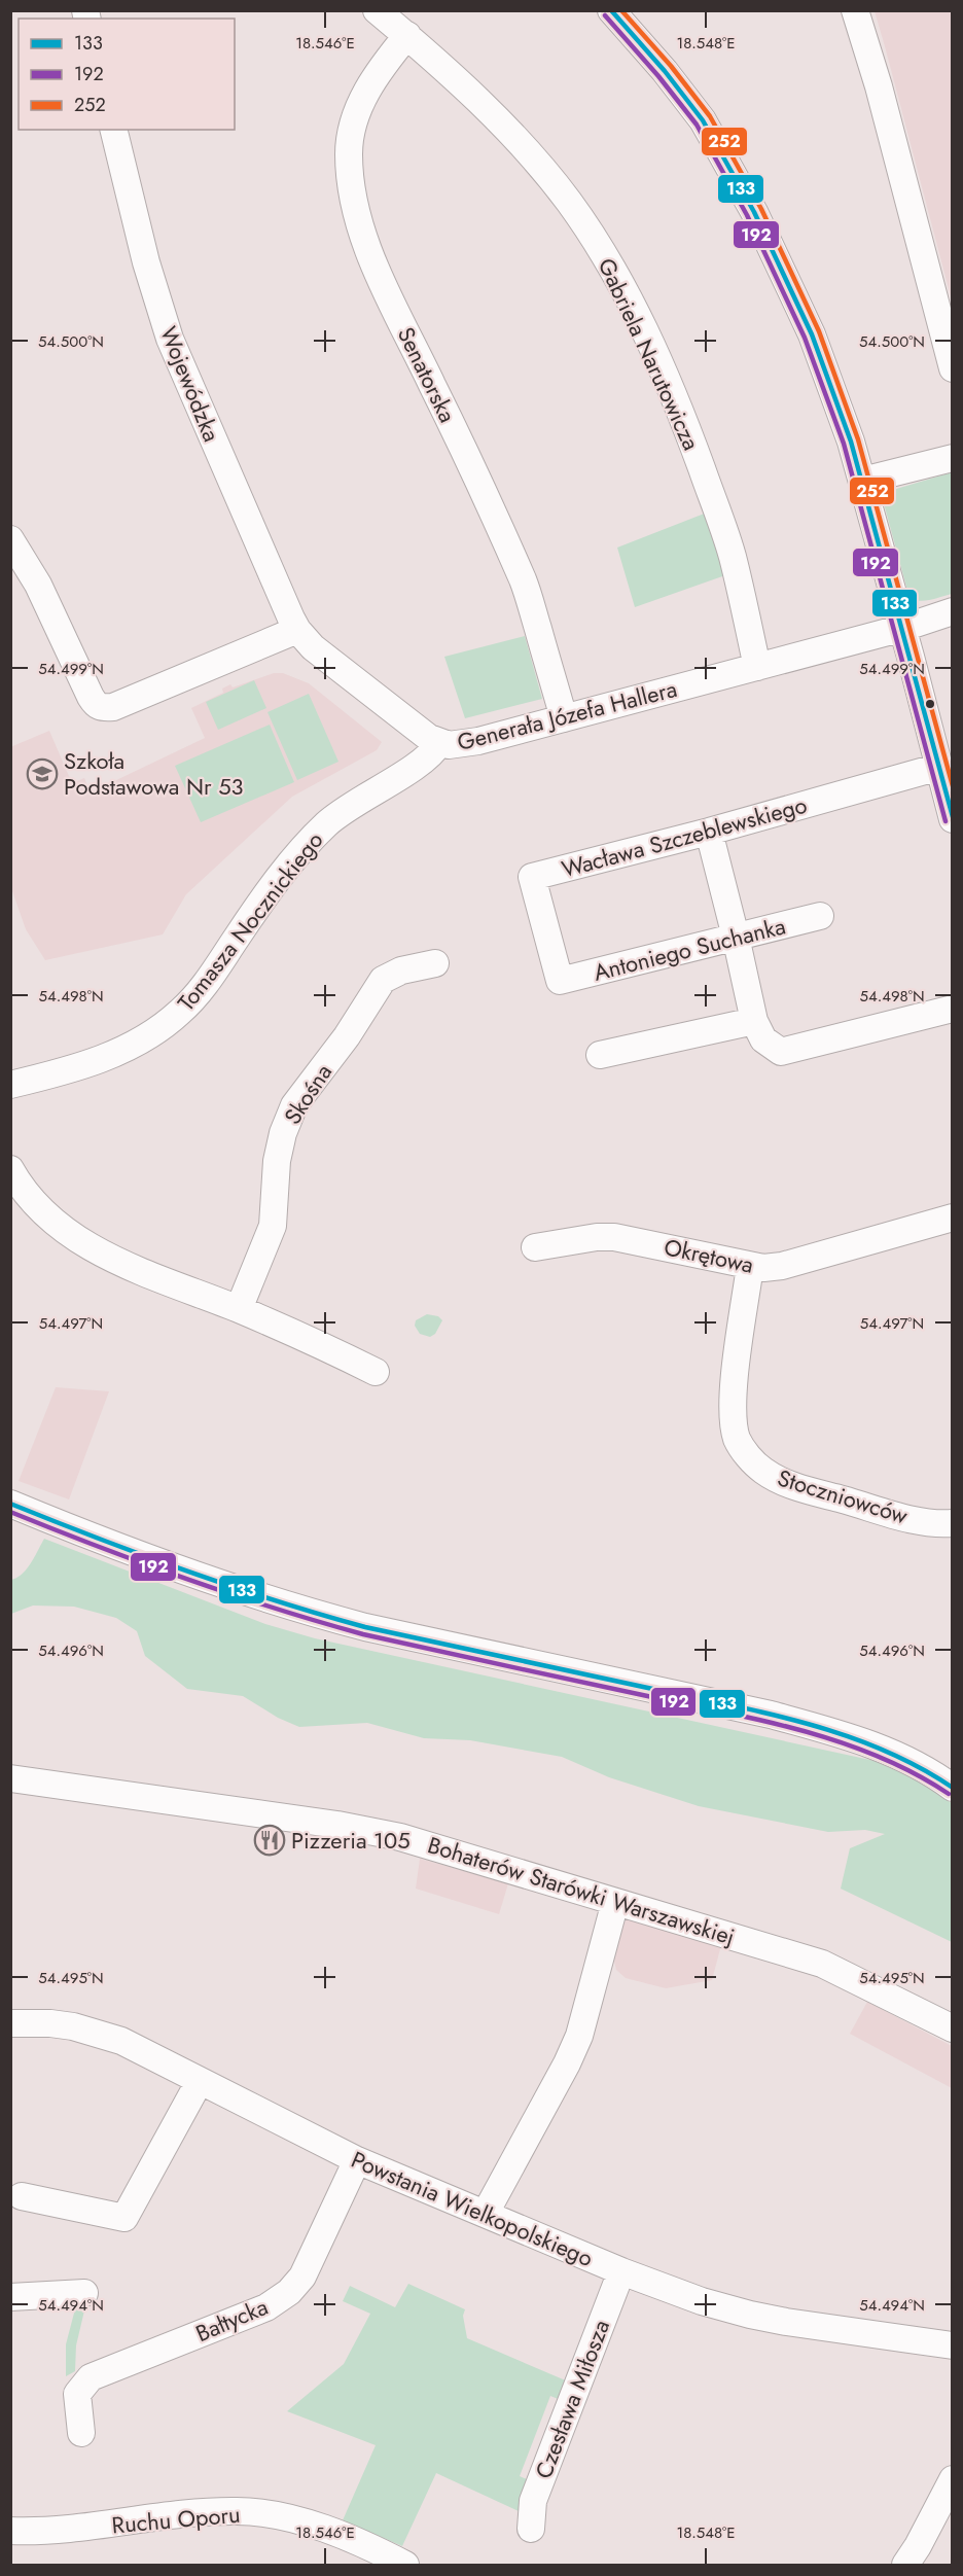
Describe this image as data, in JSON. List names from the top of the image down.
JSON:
{
  "streets": {
    "street": [
      "Gabriela Narutowicza",
      "Senatorska",
      "Wojewódzka",
      "Generała Józefa Hallera",
      "Wacława Szczeblewskiego",
      "Tomasza Nocznickiego",
      "Antoniego Suchanka",
      "Skośna",
      "Okrętowa",
      "Stoczniowców",
      "Bohaterów Starówki Warszawskiej",
      "Powstania Wielkopolskiego",
      "Bałtycka",
      "Czesława Miłosza",
      "Ruchu Oporu"
    ]
  },
  "crossings": [
    ["Gabriela Narutowicza", "Senatorska"],
    ["Gabriela Narutowicza", "Generała Józefa Hallera"],
    ["Senatorska", "Generała Józefa Hallera"],
    ["Wojewódzka", "Generała Józefa Hallera"],
    ["Generała Józefa Hallera", "Tomasza Nocznickiego"],
    ["Wacława Szczeblewskiego", "Antoniego Suchanka"],
    ["Okrętowa", "Stoczniowców"],
    ["Powstania Wielkopolskiego", "Bałtycka"],
    ["Powstania Wielkopolskiego", "Czesława Miłosza"]
  ],
  "places": {
    "school or university": ["Szkoła Podstawowa Nr 53"],
    "restaurant": ["Pizzeria 105"]
  },
  "lines": ["transit line 133", "transit line 252", "transit line 192"],
  "legend": ["133", "192", "252"],
  "coordinates": [
    "18.546°E",
    "18.548°E",
    "54.500°N",
    "54.499°N",
    "54.498°N",
    "54.497°N",
    "54.496°N",
    "54.495°N",
    "54.494°N"
  ]
}
